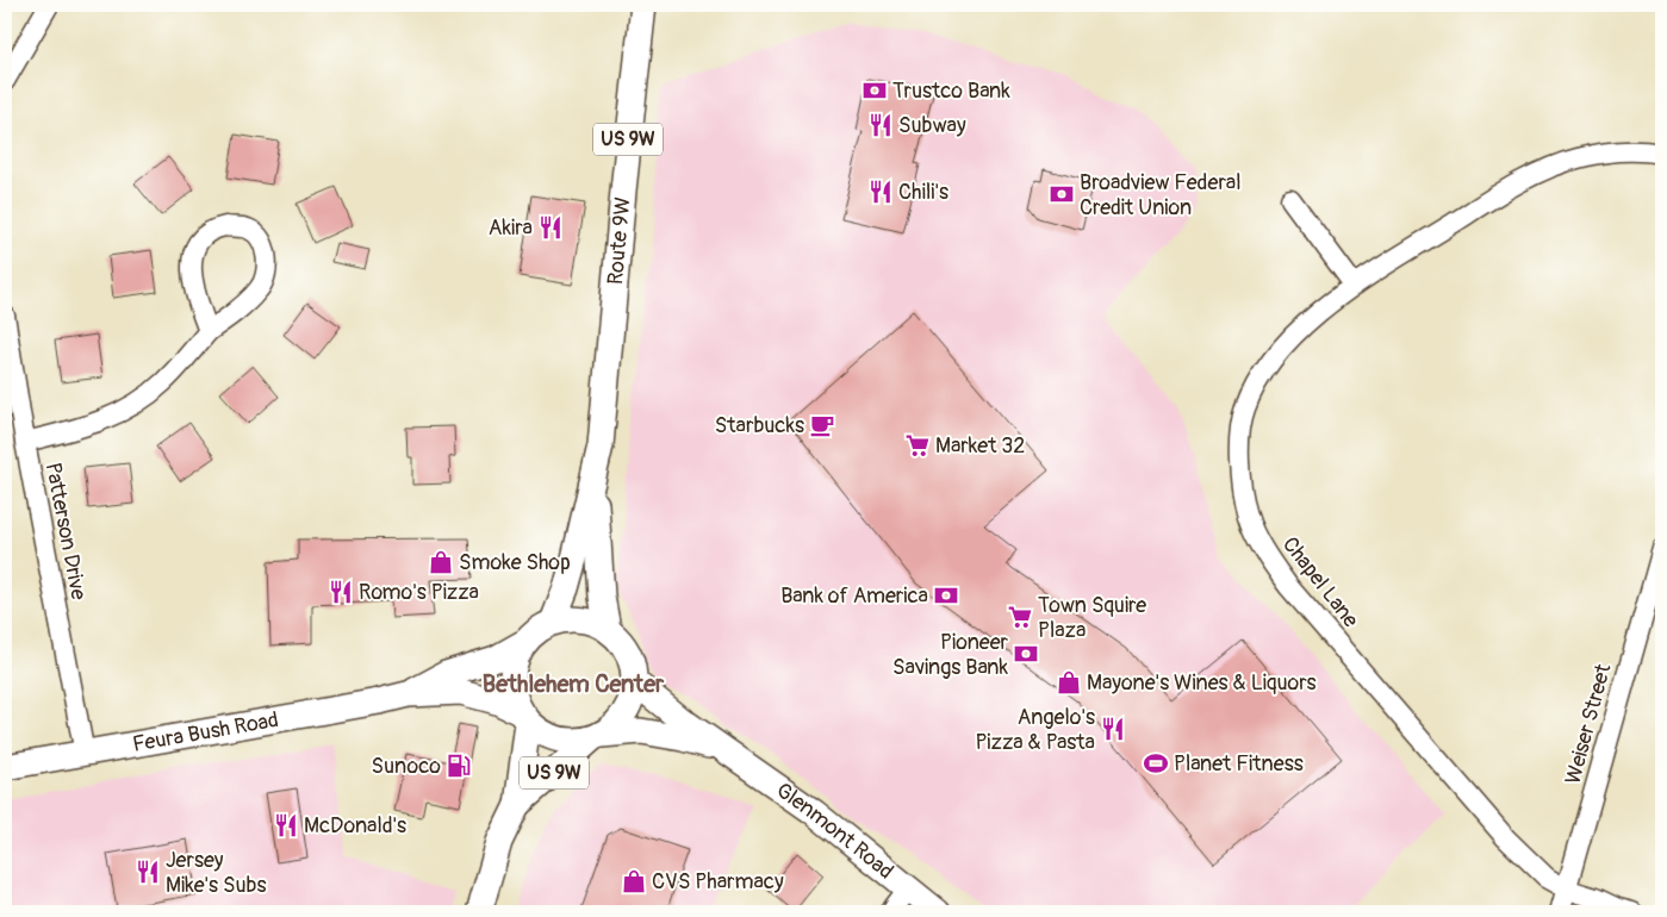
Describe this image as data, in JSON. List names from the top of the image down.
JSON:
{
  "streets": {
    "main road": [
      "US 9W",
      "Route 9W",
      "Feura Bush Road",
      "Glenmont Road"
    ],
    "street": ["Patterson Drive", "Chapel Lane", "Weiser Street"]
  },
  "crossings": [
    ["US 9W", "Route 9W"],
    ["US 9W", "Feura Bush Road"],
    ["US 9W", "Glenmont Road"],
    ["Route 9W", "Feura Bush Road"],
    ["Route 9W", "Glenmont Road"],
    ["Patterson Drive", "Feura Bush Road"],
    ["Chapel Lane", "Weiser Street"],
    ["Feura Bush Road", "Glenmont Road"]
  ],
  "districts": ["Bethlehem Center"],
  "places": {
    "bank": [
      "Trustco Bank",
      "Broadview Federal Credit Union",
      "Bank of America",
      "Pioneer Savings Bank"
    ],
    "restaurant": [
      "Subway",
      "Chili's",
      "Akira",
      "Romo's Pizza",
      "Angelo's Pizza & Pasta",
      "McDonald's",
      "Jersey Mike's Subs"
    ],
    "cafe": ["Starbucks"],
    "supermarket": ["Market 32", "Town Squire Plaza"],
    "shop": ["Smoke Shop", "Mayone's Wines & Liquors", "CVS Pharmacy"],
    "sports": ["Planet Fitness"],
    "fuel station": ["Sunoco"]
  }
}
